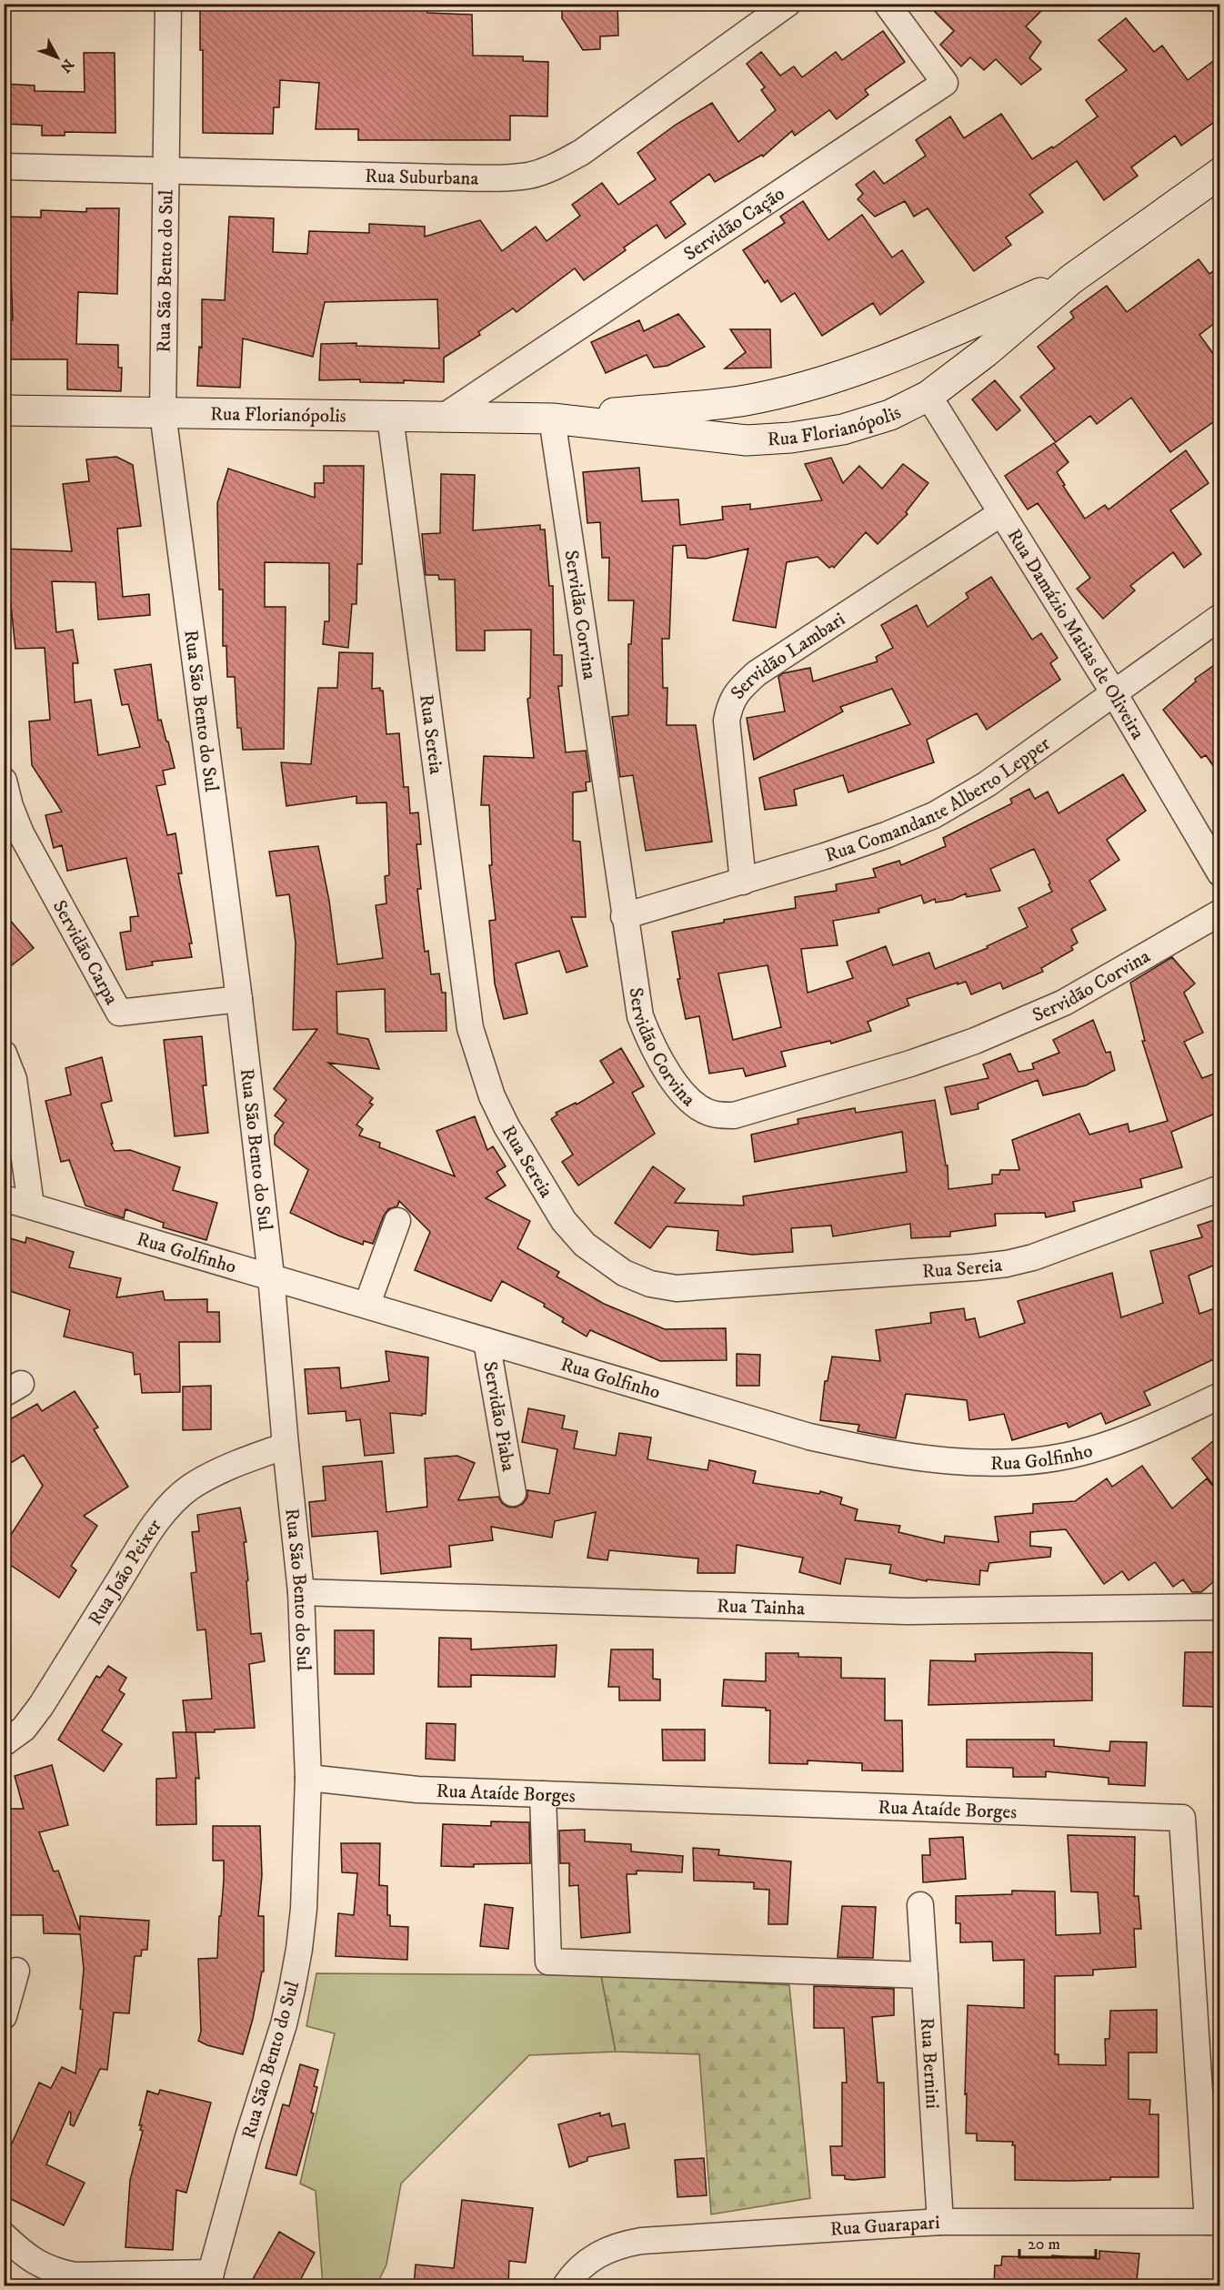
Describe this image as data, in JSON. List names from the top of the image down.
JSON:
{
  "streets": {
    "street": [
      "Rua Suburbana",
      "Servidão Cação",
      "Rua São Bento do Sul",
      "Rua Florianópolis",
      "Servidão Corvina",
      "Rua Damázio Matias de Oliveira",
      "Servidão Lambari",
      "Rua Sereia",
      "Rua Comandante Alberto Lepper",
      "Servidão Carpa",
      "Rua Golfinho",
      "Servidão Piaba",
      "Rua João Peixer",
      "Rua Tainha",
      "Rua Ataíde Borges",
      "Rua Bernini",
      "Rua Guarapari"
    ]
  },
  "crossings": [
    ["Rua Suburbana", "Rua São Bento do Sul"],
    ["Servidão Cação", "Rua Florianópolis"],
    ["Rua São Bento do Sul", "Rua Florianópolis"],
    ["Rua São Bento do Sul", "Servidão Carpa"],
    ["Rua São Bento do Sul", "Rua Golfinho"],
    ["Rua São Bento do Sul", "Rua João Peixer"],
    ["Rua São Bento do Sul", "Rua Tainha"],
    ["Rua São Bento do Sul", "Rua Ataíde Borges"],
    ["Rua Florianópolis", "Servidão Corvina"],
    ["Rua Florianópolis", "Rua Damázio Matias de Oliveira"],
    ["Rua Florianópolis", "Rua Sereia"],
    ["Servidão Corvina", "Rua Comandante Alberto Lepper"],
    ["Rua Damázio Matias de Oliveira", "Servidão Lambari"],
    ["Rua Damázio Matias de Oliveira", "Rua Comandante Alberto Lepper"],
    ["Servidão Lambari", "Rua Comandante Alberto Lepper"],
    ["Rua Golfinho", "Servidão Piaba"],
    ["Rua Ataíde Borges", "Rua Guarapari"],
    ["Rua Bernini", "Rua Guarapari"]
  ],
  "scale_bar": "20 m",
  "north": "bottom right"
}
